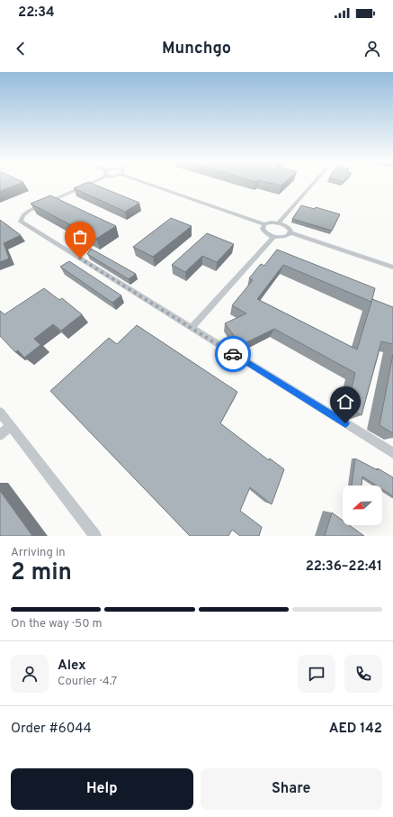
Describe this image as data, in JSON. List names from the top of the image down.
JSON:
{
  "north": "left",
  "page": {
    "status": "22:34",
    "header": "Munchgo",
    "heading": ["2 min", "Arriving in", "22:36–22:41"],
    "panel": [
      "Alex",
      "Courier · 4.7",
      "Order #6044",
      "AED 142"
    ],
    "bar": "On the way · 50 m",
    "buttons": ["Help", "Share"]
  }
}
